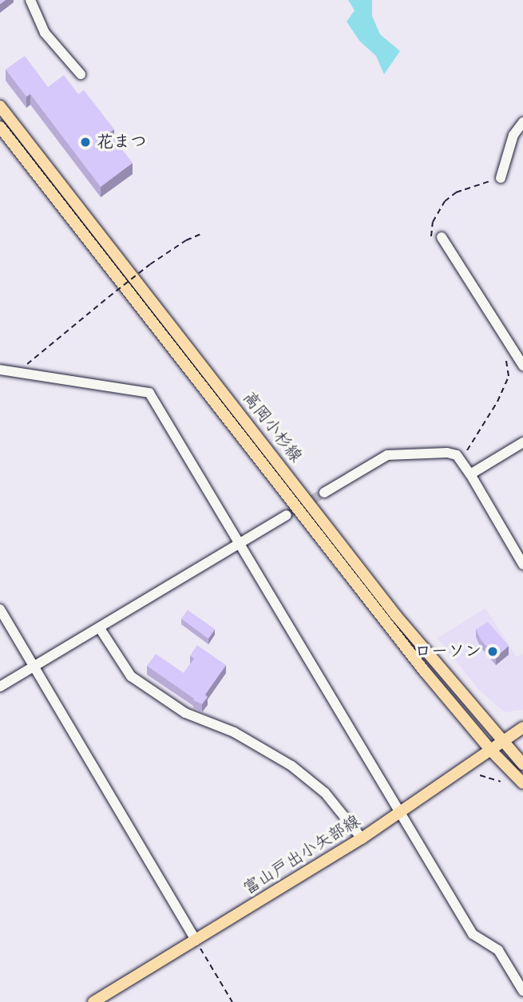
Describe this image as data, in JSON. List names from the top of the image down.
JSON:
{
  "streets": {
    "main road": ["高岡小杉線", "富山戸出小矢部線"]
  },
  "crossings": [
    ["高岡小杉線", "富山戸出小矢部線"]
  ],
  "places": ["花まつ", "ローソン"]
}
